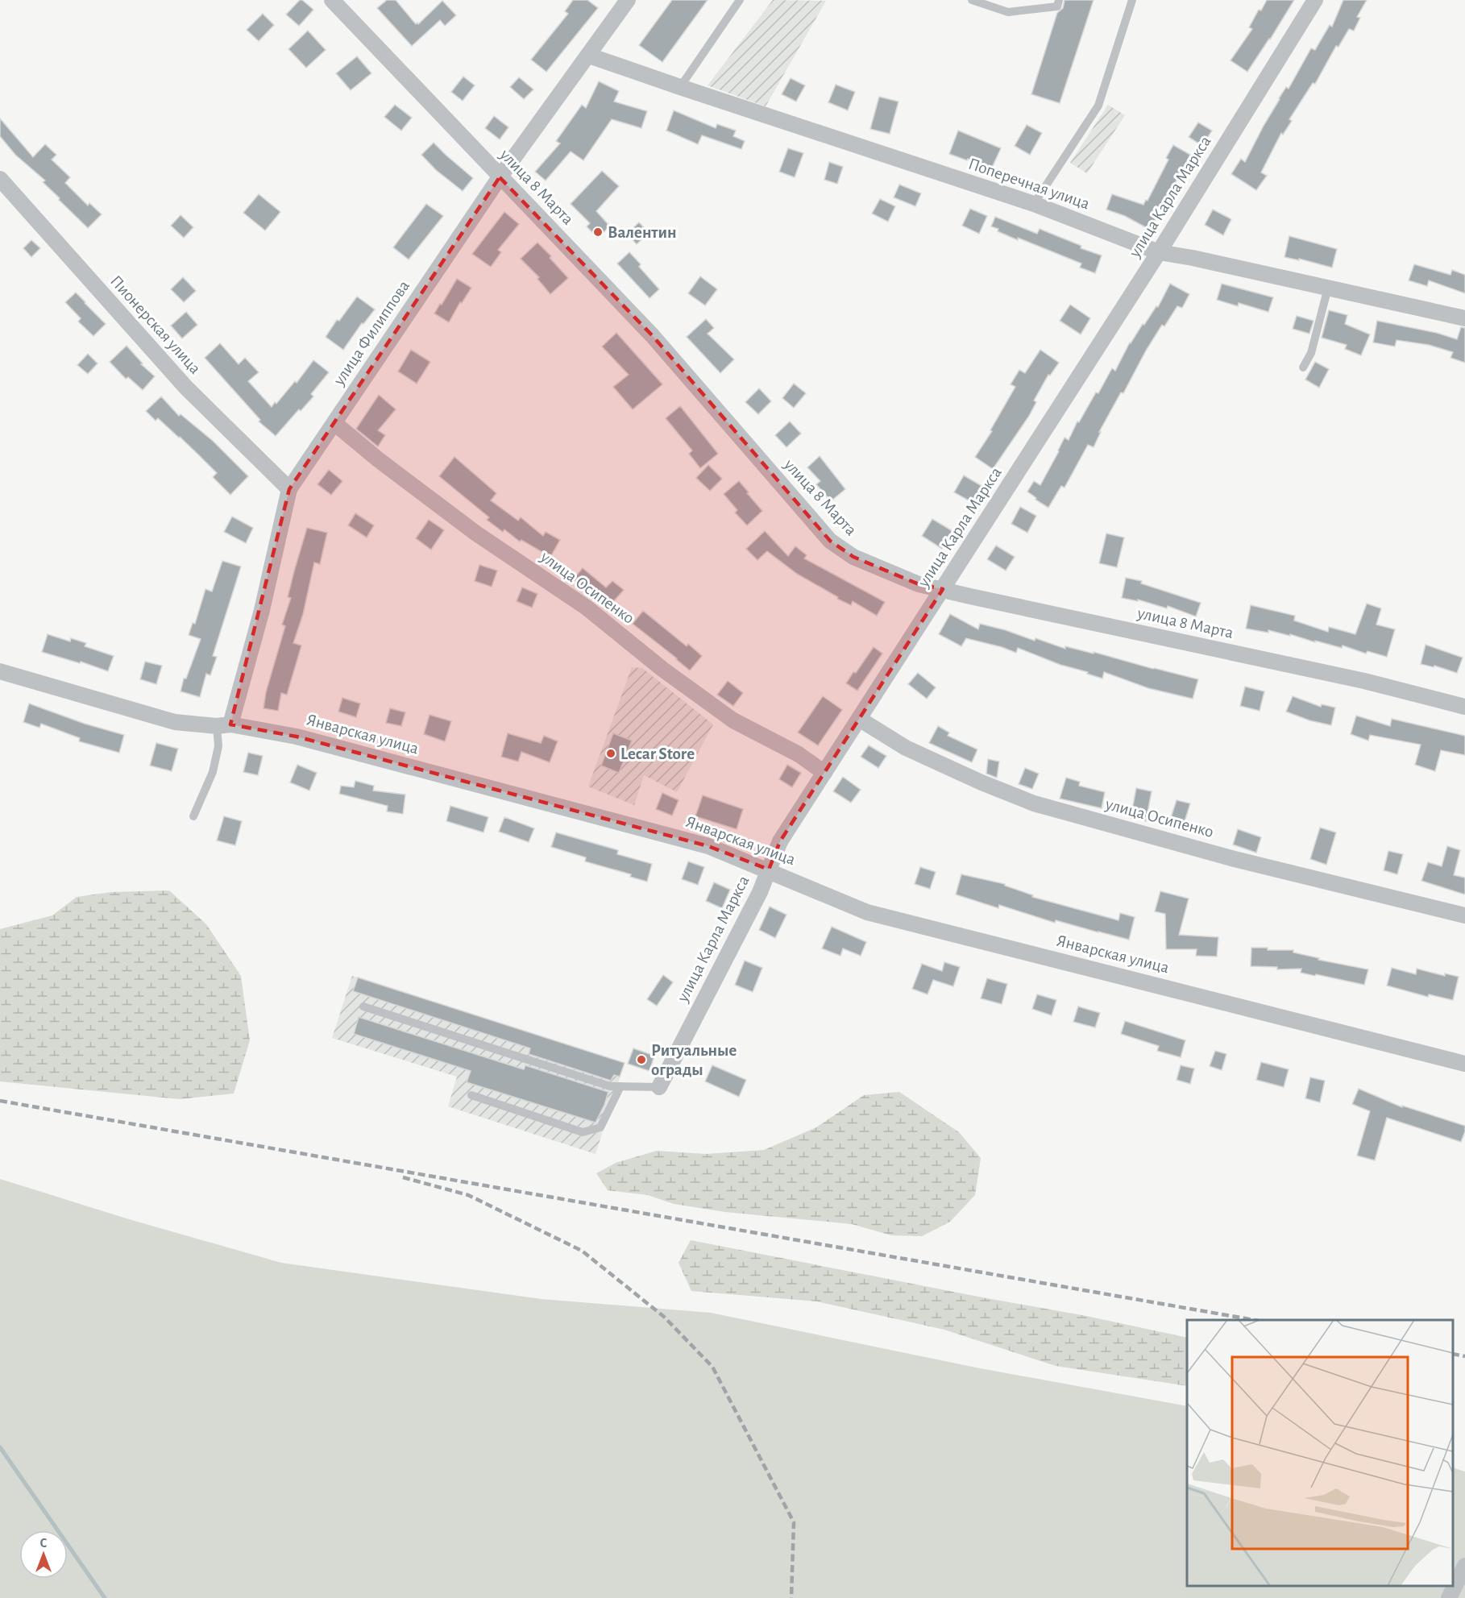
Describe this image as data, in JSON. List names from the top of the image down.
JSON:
{
  "streets": {
    "street": [
      "Поперечная улица",
      "улица 8 Марта",
      "улица Карла Маркса",
      "Пионерская улица",
      "улица Филиппова",
      "улица Осипенко",
      "Январская улица"
    ]
  },
  "crossings": [
    ["Поперечная улица", "улица Карла Маркса"],
    ["Поперечная улица", "улица Филиппова"],
    ["улица 8 Марта", "улица Карла Маркса"],
    ["улица 8 Марта", "улица Филиппова"],
    ["улица Карла Маркса", "улица Осипенко"],
    ["улица Карла Маркса", "Январская улица"],
    ["Пионерская улица", "улица Филиппова"],
    ["улица Филиппова", "улица Осипенко"],
    ["улица Филиппова", "Январская улица"]
  ],
  "places": ["Валентин", "Lecar Store", "Ритуальные ограды"],
  "north": "top"
}
